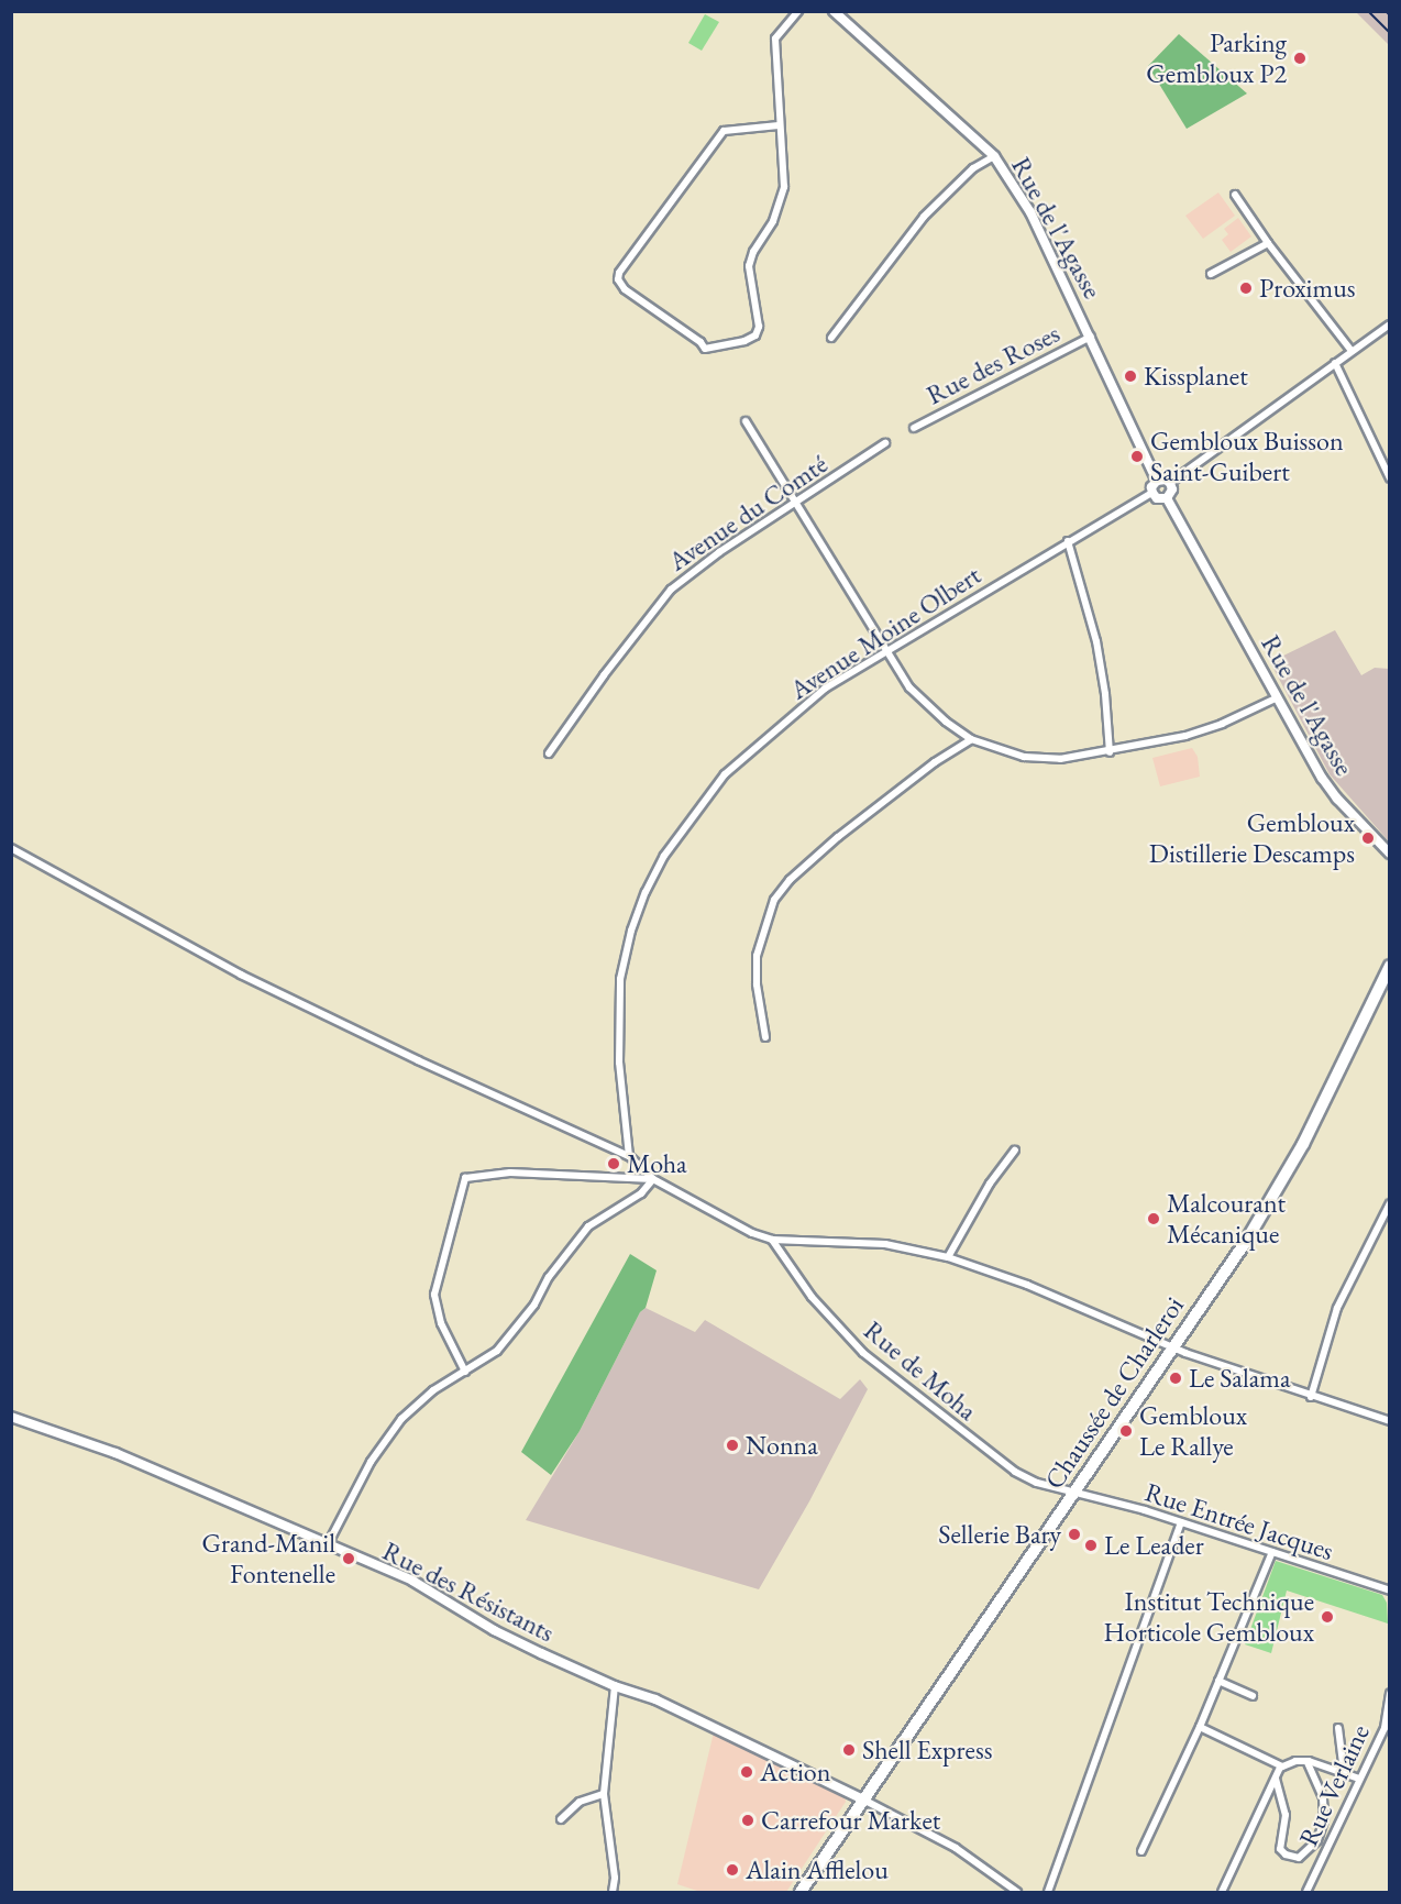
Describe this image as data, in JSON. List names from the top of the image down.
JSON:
{
  "streets": {
    "main road": ["Chaussée de Charleroi"],
    "street": [
      "Rue de l'Agasse",
      "Rue des Roses",
      "Avenue du Comté",
      "Avenue Moine Olbert",
      "Rue de Moha",
      "Rue Entrée Jacques",
      "Rue des Résistants",
      "Rue Verlaine"
    ]
  },
  "crossings": [
    ["Rue de l'Agasse", "Rue des Roses"],
    ["Rue de l'Agasse", "Avenue Moine Olbert"],
    ["Rue de Moha", "Chaussée de Charleroi"],
    ["Rue de Moha", "Rue Entrée Jacques"],
    ["Chaussée de Charleroi", "Rue Entrée Jacques"],
    ["Chaussée de Charleroi", "Rue des Résistants"]
  ],
  "places": [
    "Parking Gembloux P2",
    "Proximus",
    "Kissplanet",
    "Gembloux Buisson Saint-Guibert",
    "Gembloux Distillerie Descamps",
    "Moha",
    "Malcourant Mécanique",
    "Le Salama",
    "Gembloux Le Rallye",
    "Nonna",
    "Sellerie Bary",
    "Le Leader",
    "Grand-Manil Fontenelle",
    "Institut Technique Horticole Gembloux",
    "Shell Express",
    "Action",
    "Carrefour Market",
    "Alain Afflelou"
  ]
}
